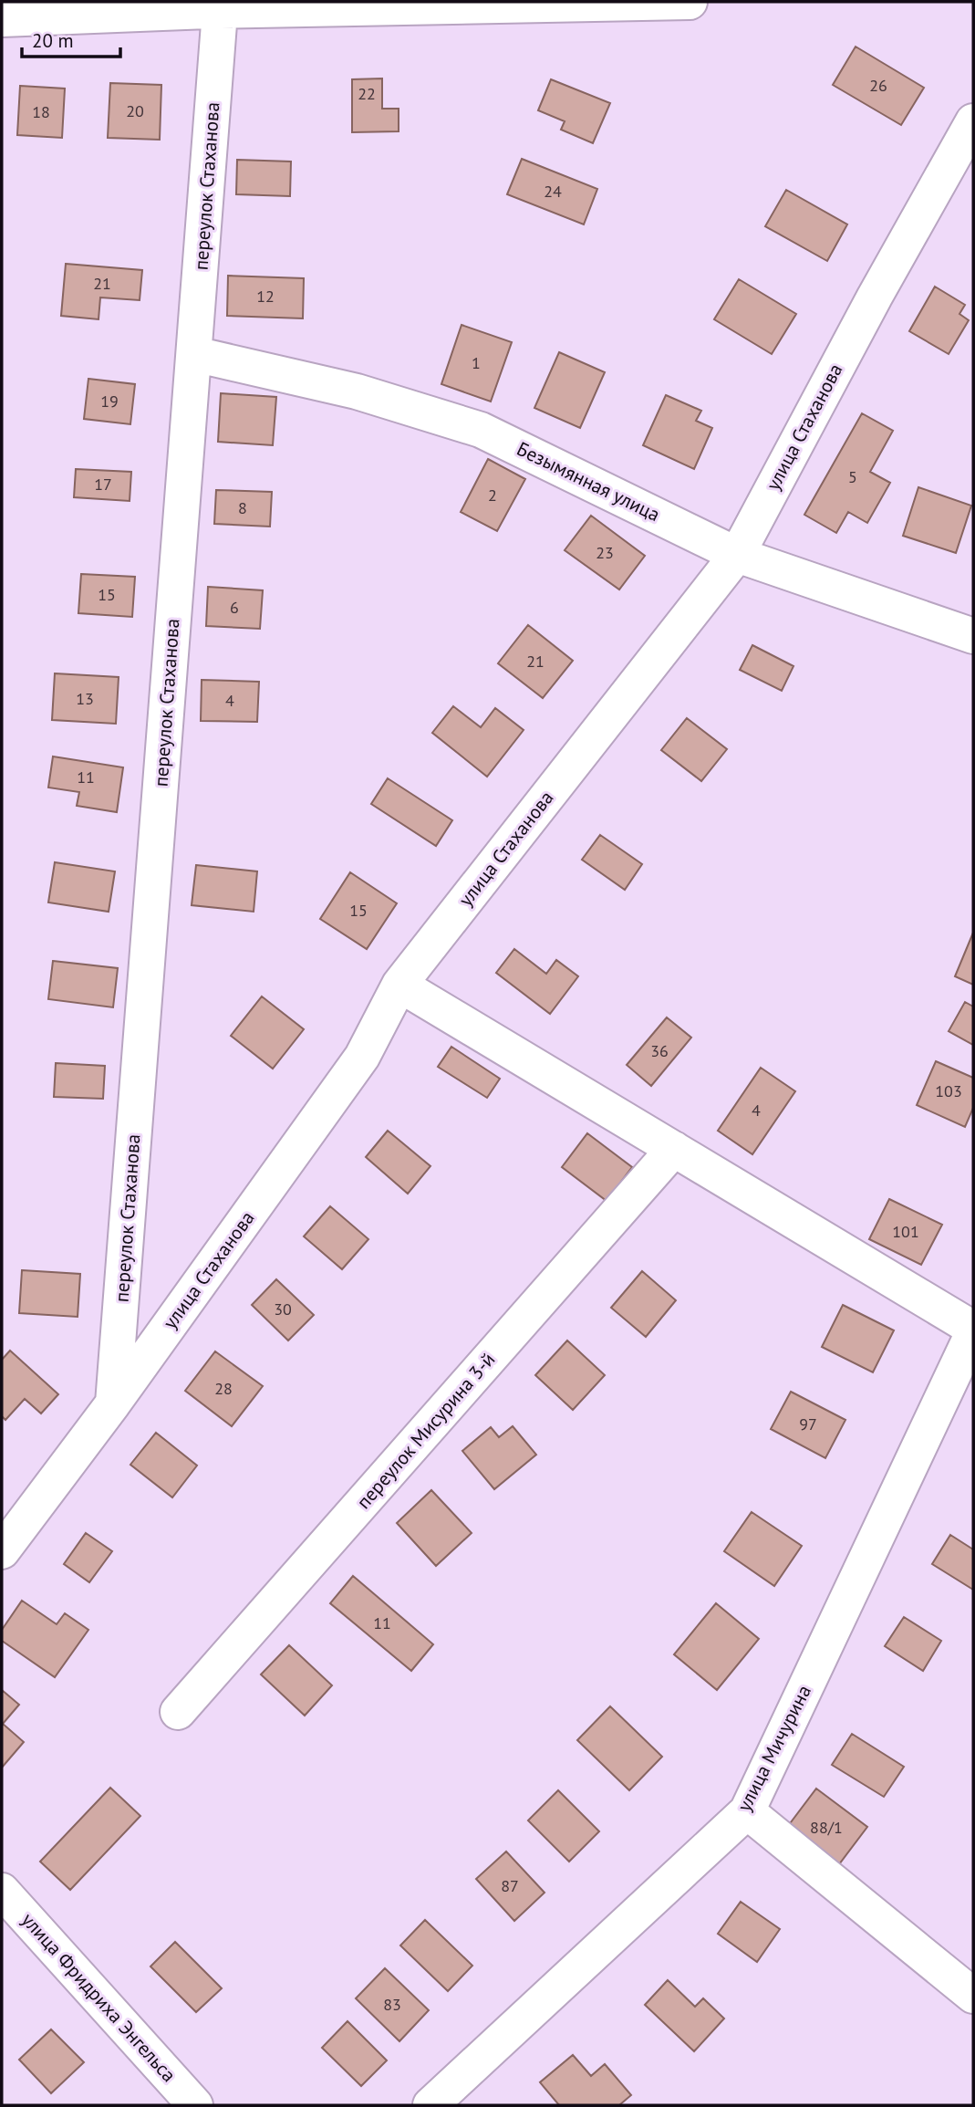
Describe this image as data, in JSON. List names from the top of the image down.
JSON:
{
  "streets": {
    "street": [
      "переулок Стаханова",
      "улица Стаханова",
      "Безымянная улица",
      "переулок Мисурина 3-й",
      "улица Мичурина",
      "улица Фридриха Энгельса"
    ]
  },
  "crossings": [
    ["переулок Стаханова", "улица Стаханова"],
    ["переулок Стаханова", "Безымянная улица"],
    ["улица Стаханова", "Безымянная улица"]
  ],
  "house_numbers": [
    "26",
    "22",
    "20",
    "18",
    "24",
    "21",
    "12",
    "1",
    "19",
    "5",
    "17",
    "2",
    "8",
    "23",
    "15",
    "6",
    "21",
    "13",
    "4",
    "11",
    "15",
    "36",
    "103",
    "4",
    "101",
    "30",
    "28",
    "97",
    "11",
    "88/1",
    "87",
    "83"
  ],
  "scale_bar": "20 m"
}
